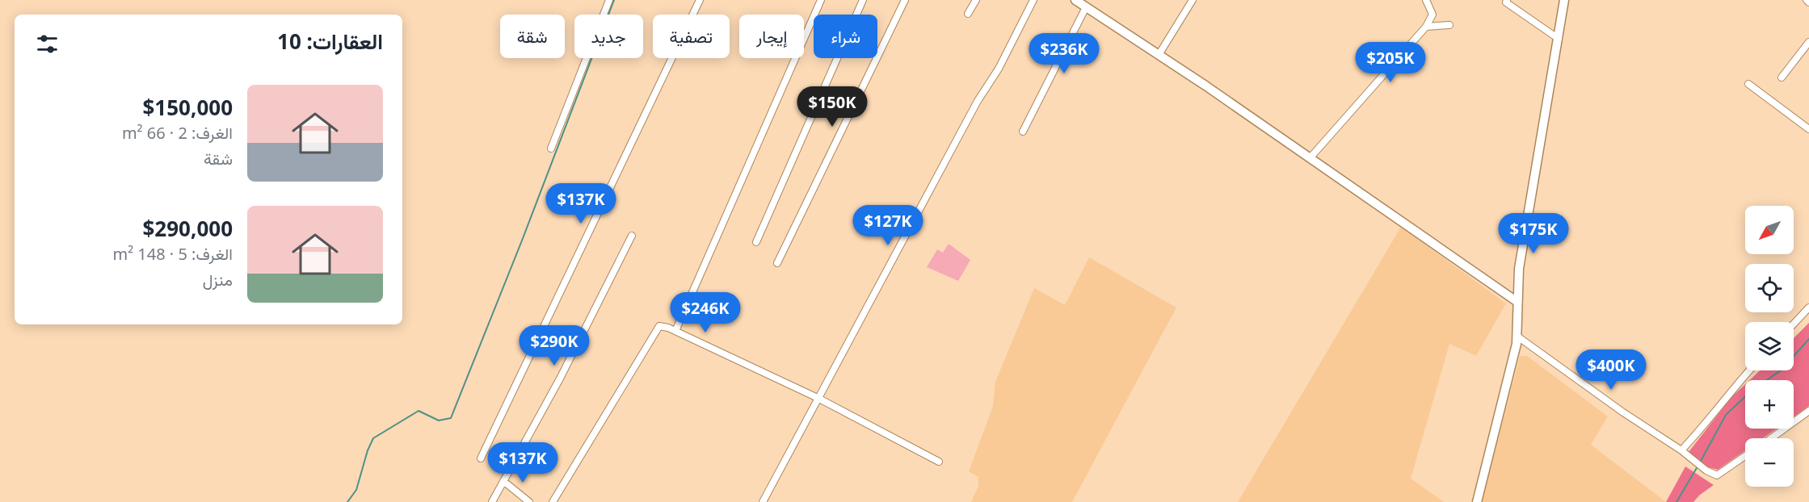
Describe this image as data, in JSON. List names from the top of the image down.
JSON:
{
  "north": "bottom left",
  "page": {
    "chip": [
      "شراء",
      "إيجار",
      "تصفية",
      "جديد",
      "شقة"
    ],
    "heading": "العقارات: 10",
    "price": [
      "$236K",
      "$205K",
      "$150K",
      "$137K",
      "$127K",
      "$175K",
      "$246K",
      "$290K",
      "$400K",
      "$137K"
    ],
    "list": [
      {
        "name": "$150,000",
        "note": "الغرف: 2 · 66 m² · شقة"
      },
      {
        "name": "$290,000",
        "note": "الغرف: 5 · 148 m² · منزل"
      }
    ],
    "map_buttons": ["+", "−"]
  }
}
